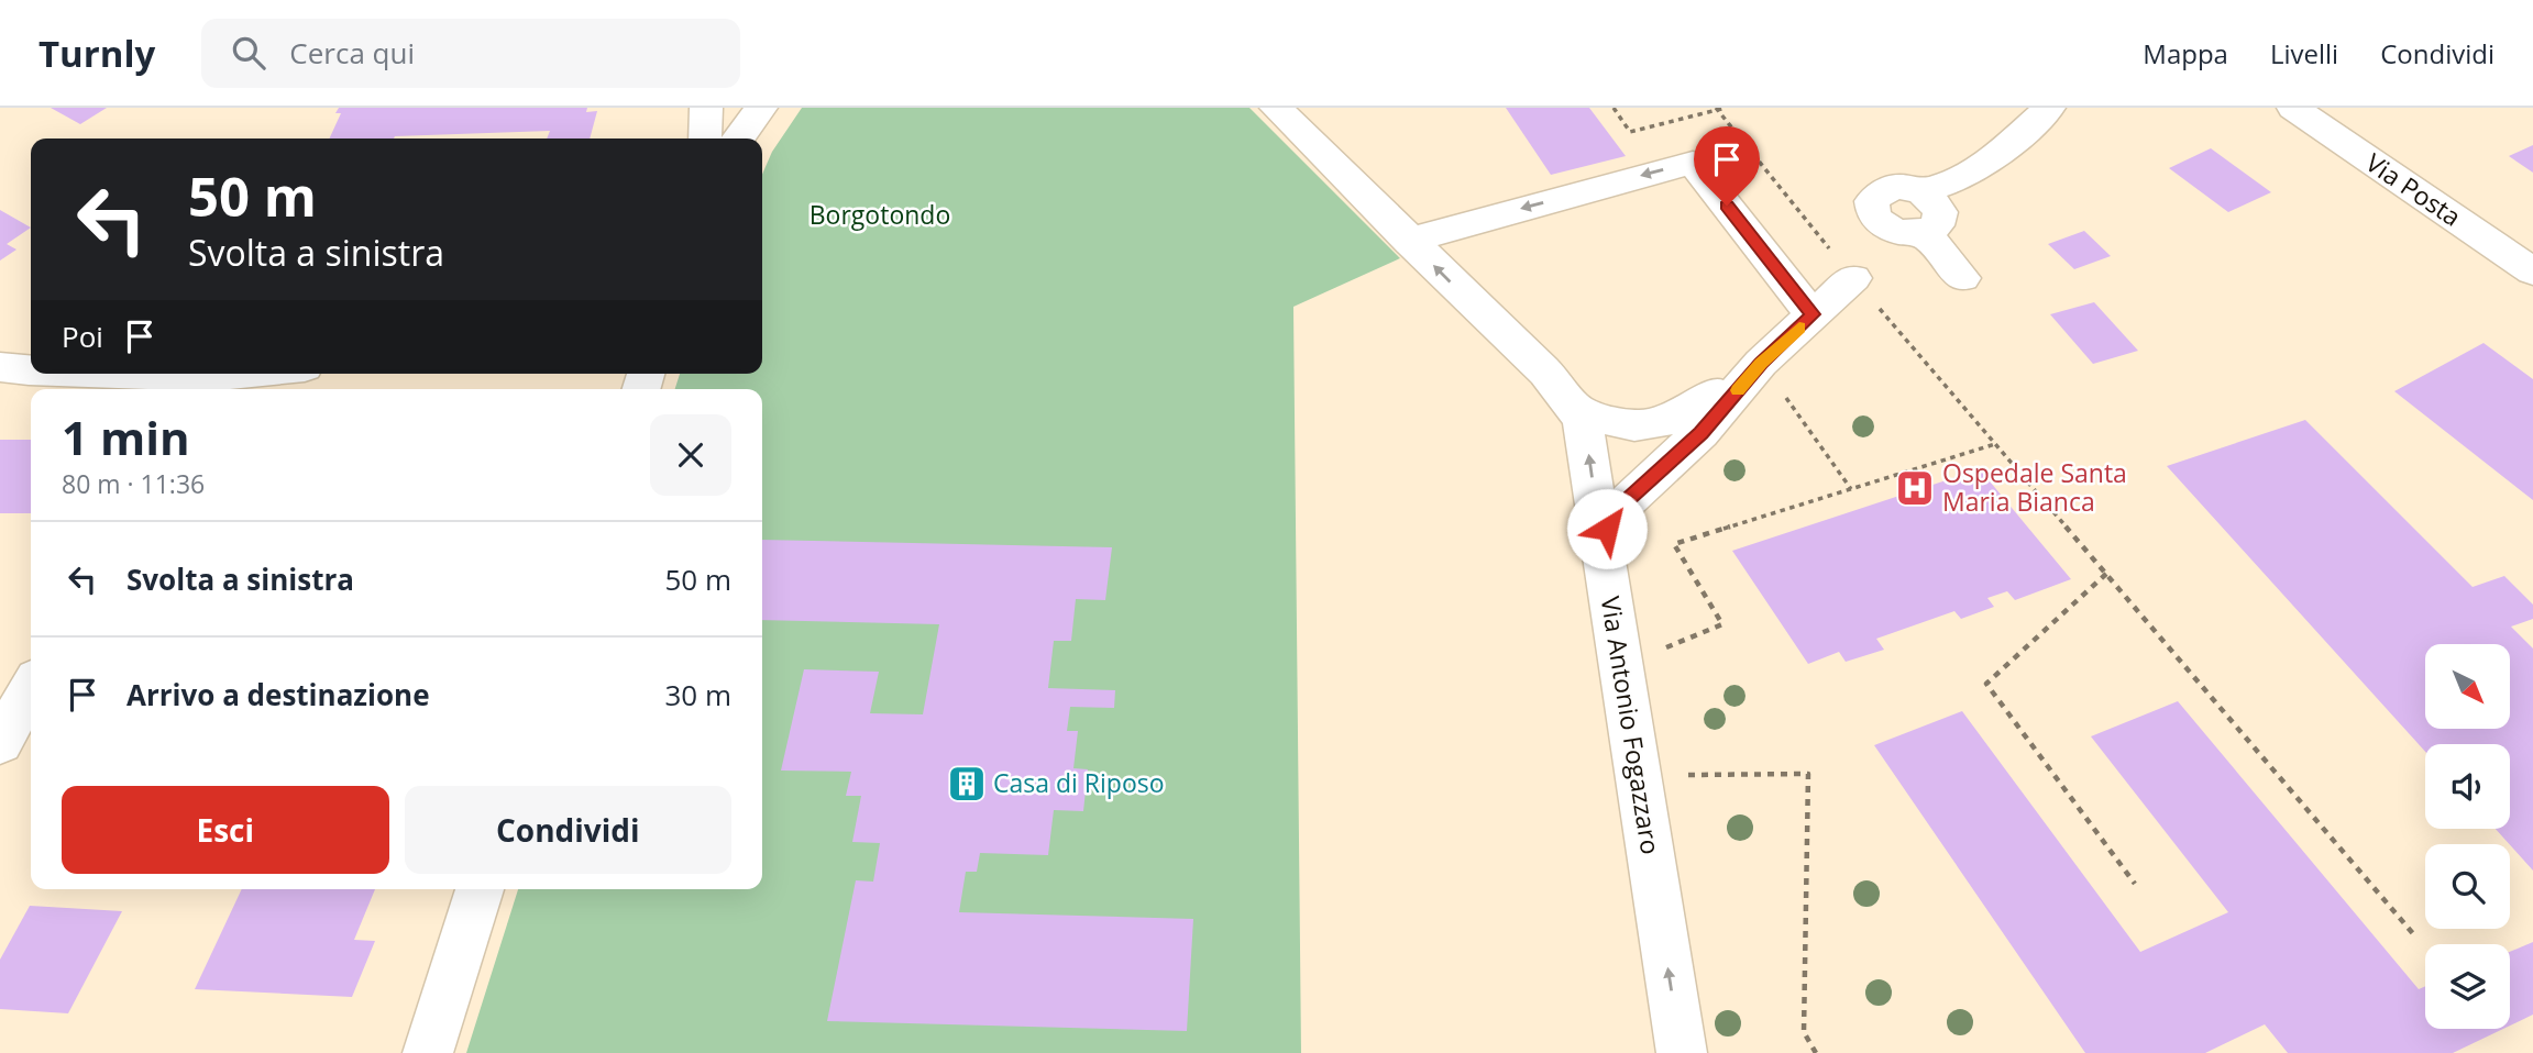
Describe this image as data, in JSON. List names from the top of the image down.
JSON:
{
  "streets": {
    "street": ["Via Posta", "Via Antonio Fogazzaro"]
  },
  "one_way": ["Via Antonio Fogazzaro"],
  "parks": ["Borgotondo"],
  "places": {
    "hospital": ["Ospedale Santa Maria Bianca"],
    "building": ["Casa di Riposo"]
  },
  "north": "bottom right",
  "page": {
    "header": "Turnly",
    "search": "Cerca qui",
    "nav": ["Mappa", "Livelli", "Condividi"],
    "turn": ["50 m", "Svolta a sinistra"],
    "then": "Poi",
    "heading": ["1 min", "80 m · 11:36"],
    "list": [
      {
        "name": "Svolta a sinistra",
        "value": "50 m"
      },
      {
        "name": "Arrivo a destinazione",
        "value": "30 m"
      }
    ],
    "buttons": ["Esci", "Condividi"]
  }
}
